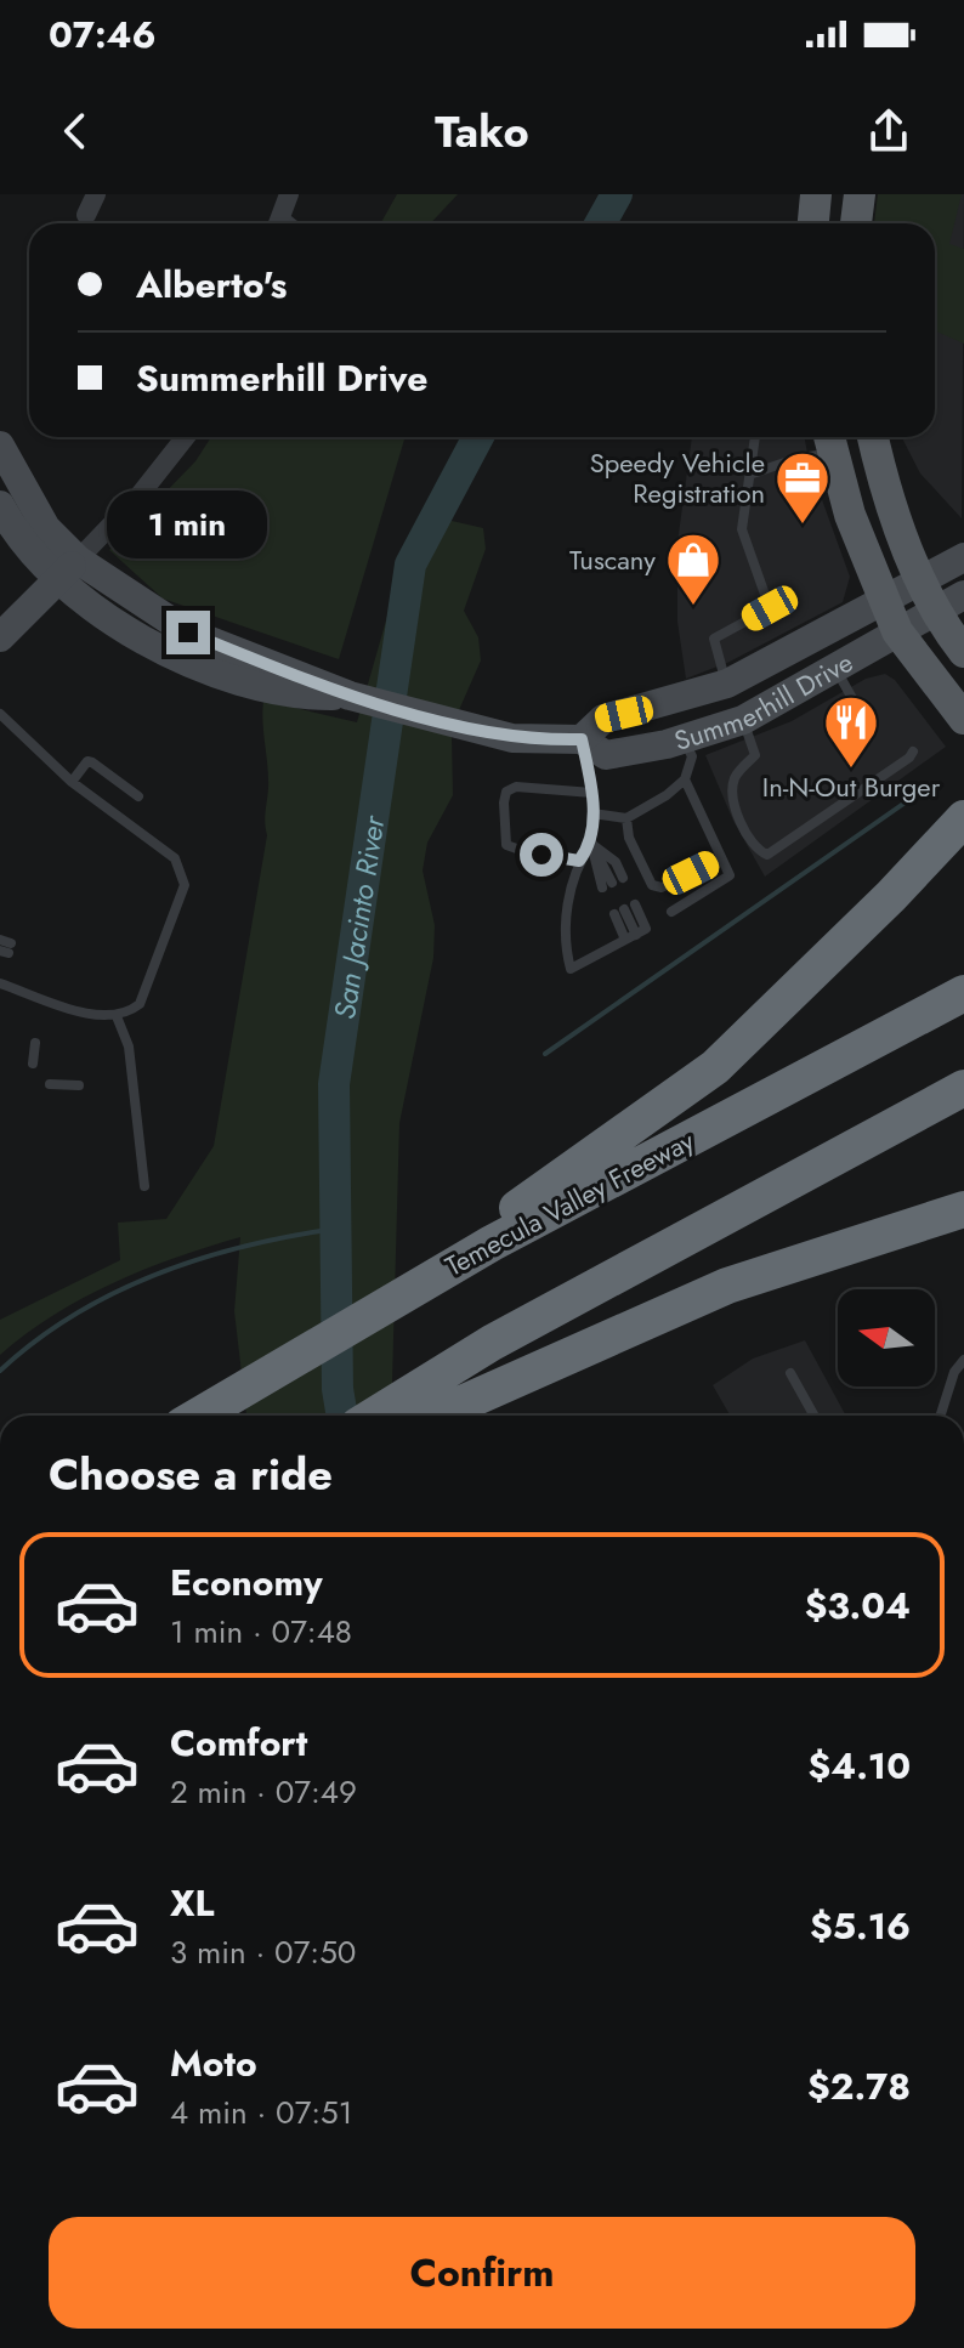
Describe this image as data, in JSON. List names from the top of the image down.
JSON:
{
  "streets": {
    "highway": ["Temecula Valley Freeway"],
    "main road": ["Summerhill Drive"]
  },
  "water": ["San Jacinto River"],
  "places": {
    "office": ["Speedy Vehicle Registration"],
    "shop": ["Tuscany"],
    "restaurant": ["In-N-Out Burger"]
  },
  "north": "left",
  "page": {
    "status": "07:46",
    "header": "Tako",
    "banner": ["Alberto's", "Summerhill Drive"],
    "bubble": "1 min",
    "heading": "Choose a ride",
    "list": [
      {
        "name": "Economy",
        "note": "1 min · 07:48",
        "value": "$3.04"
      },
      {
        "name": "Comfort",
        "note": "2 min · 07:49",
        "value": "$4.10"
      },
      {
        "name": "XL",
        "note": "3 min · 07:50",
        "value": "$5.16"
      },
      {
        "name": "Moto",
        "note": "4 min · 07:51",
        "value": "$2.78"
      }
    ],
    "buttons": "Confirm"
  }
}
